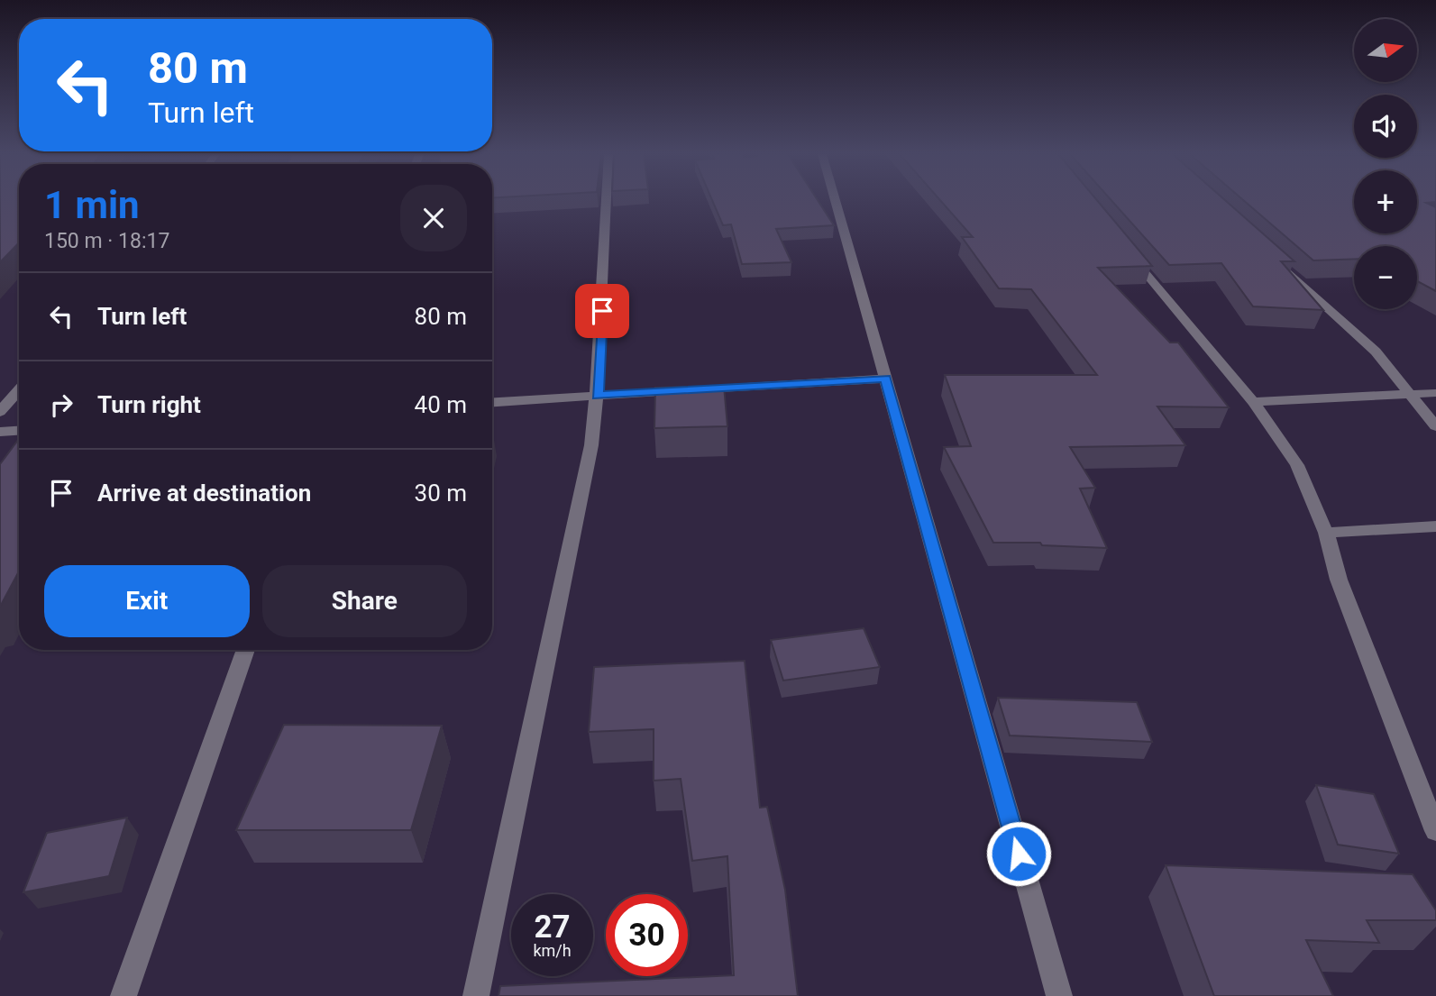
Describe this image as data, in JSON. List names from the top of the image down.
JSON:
{
  "north": "right",
  "page": {
    "map_buttons": ["+", "−"],
    "turn": ["80 m", "Turn left"],
    "heading": ["1 min", "150 m · 18:17"],
    "list": [
      {
        "name": "Turn left",
        "value": "80 m"
      },
      {
        "name": "Turn right",
        "value": "40 m"
      },
      {
        "name": "Arrive at destination",
        "value": "30 m"
      }
    ],
    "buttons": ["Exit", "Share"],
    "speed": "27 km/h",
    "limit": "30"
  }
}
